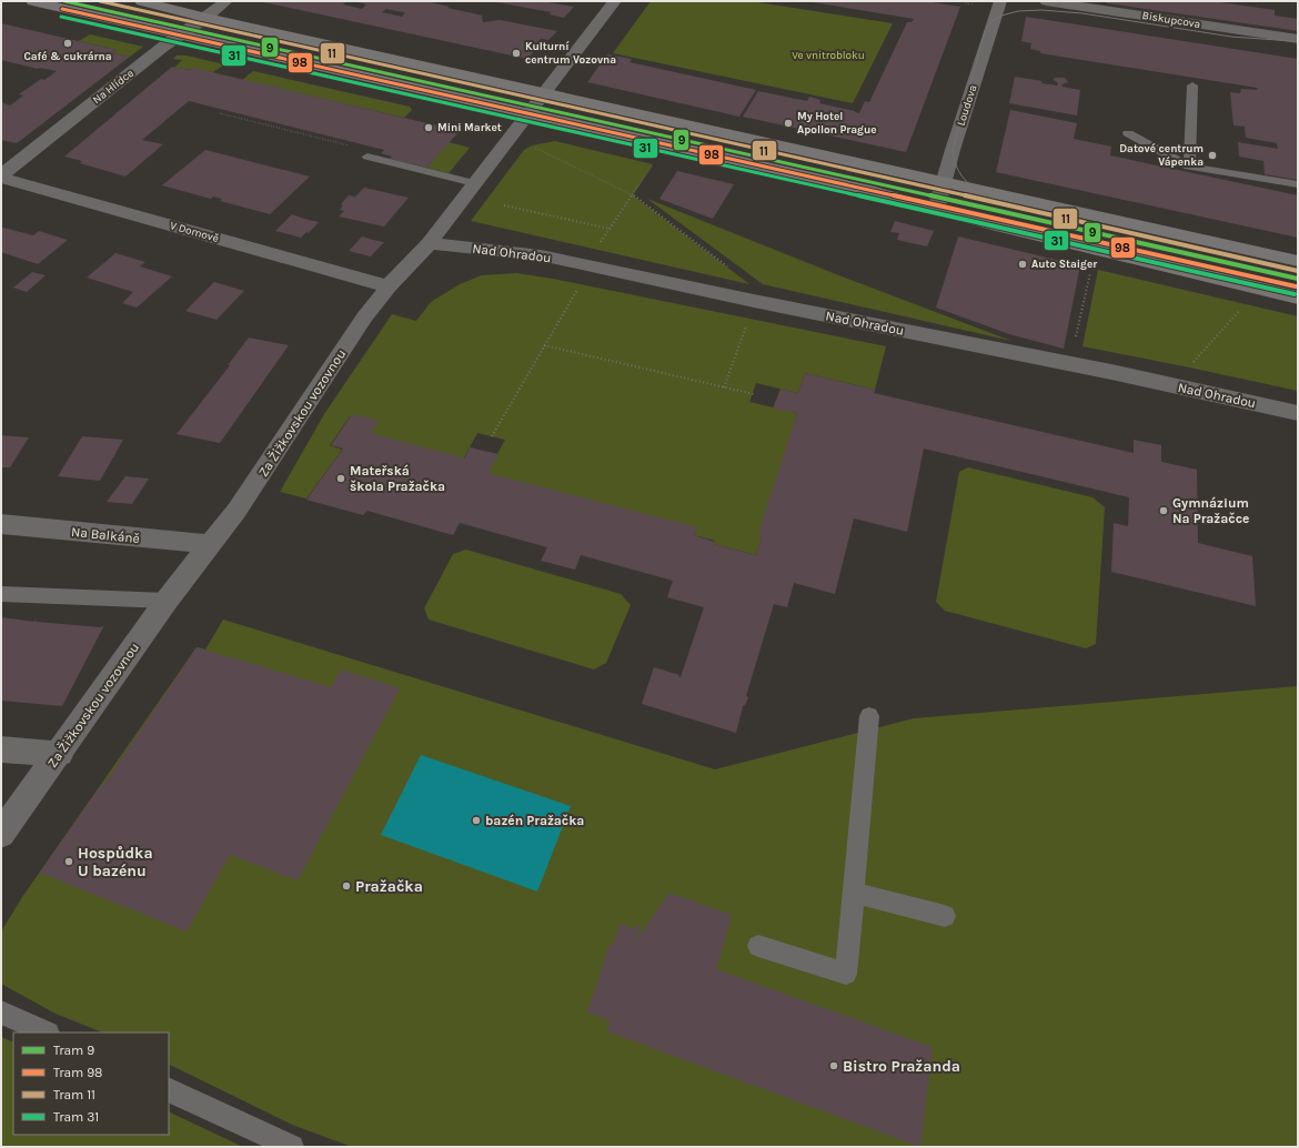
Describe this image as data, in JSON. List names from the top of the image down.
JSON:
{
  "streets": {
    "street": [
      "Biskupcova",
      "Na Hlídce",
      "Loudova",
      "V Domově",
      "Nad Ohradou",
      "Za Žižkovskou vozovnou",
      "Na Balkáně"
    ]
  },
  "crossings": [
    ["Na Hlídce", "V Domově"],
    ["V Domově", "Za Žižkovskou vozovnou"],
    ["Nad Ohradou", "Za Žižkovskou vozovnou"],
    ["Za Žižkovskou vozovnou", "Na Balkáně"]
  ],
  "parks": ["Ve vnitrobloku"],
  "places": [
    "Café & cukrárna",
    "Kulturní centrum Vozovna",
    "My Hotel Apollon Prague",
    "Mini Market",
    "Datové centrum Vápenka",
    "Auto Staiger",
    "Mateřská škola Pražačka",
    "Gymnázium Na Pražačce",
    "bazén Pražačka",
    "Hospůdka U bazénu",
    "Pražačka",
    "Bistro Pražanda"
  ],
  "lines": [
    "tram line 9",
    "tram line 11",
    "tram line 98",
    "tram line 31"
  ],
  "legend": [
    "Tram 9",
    "Tram 98",
    "Tram 11",
    "Tram 31"
  ]
}
